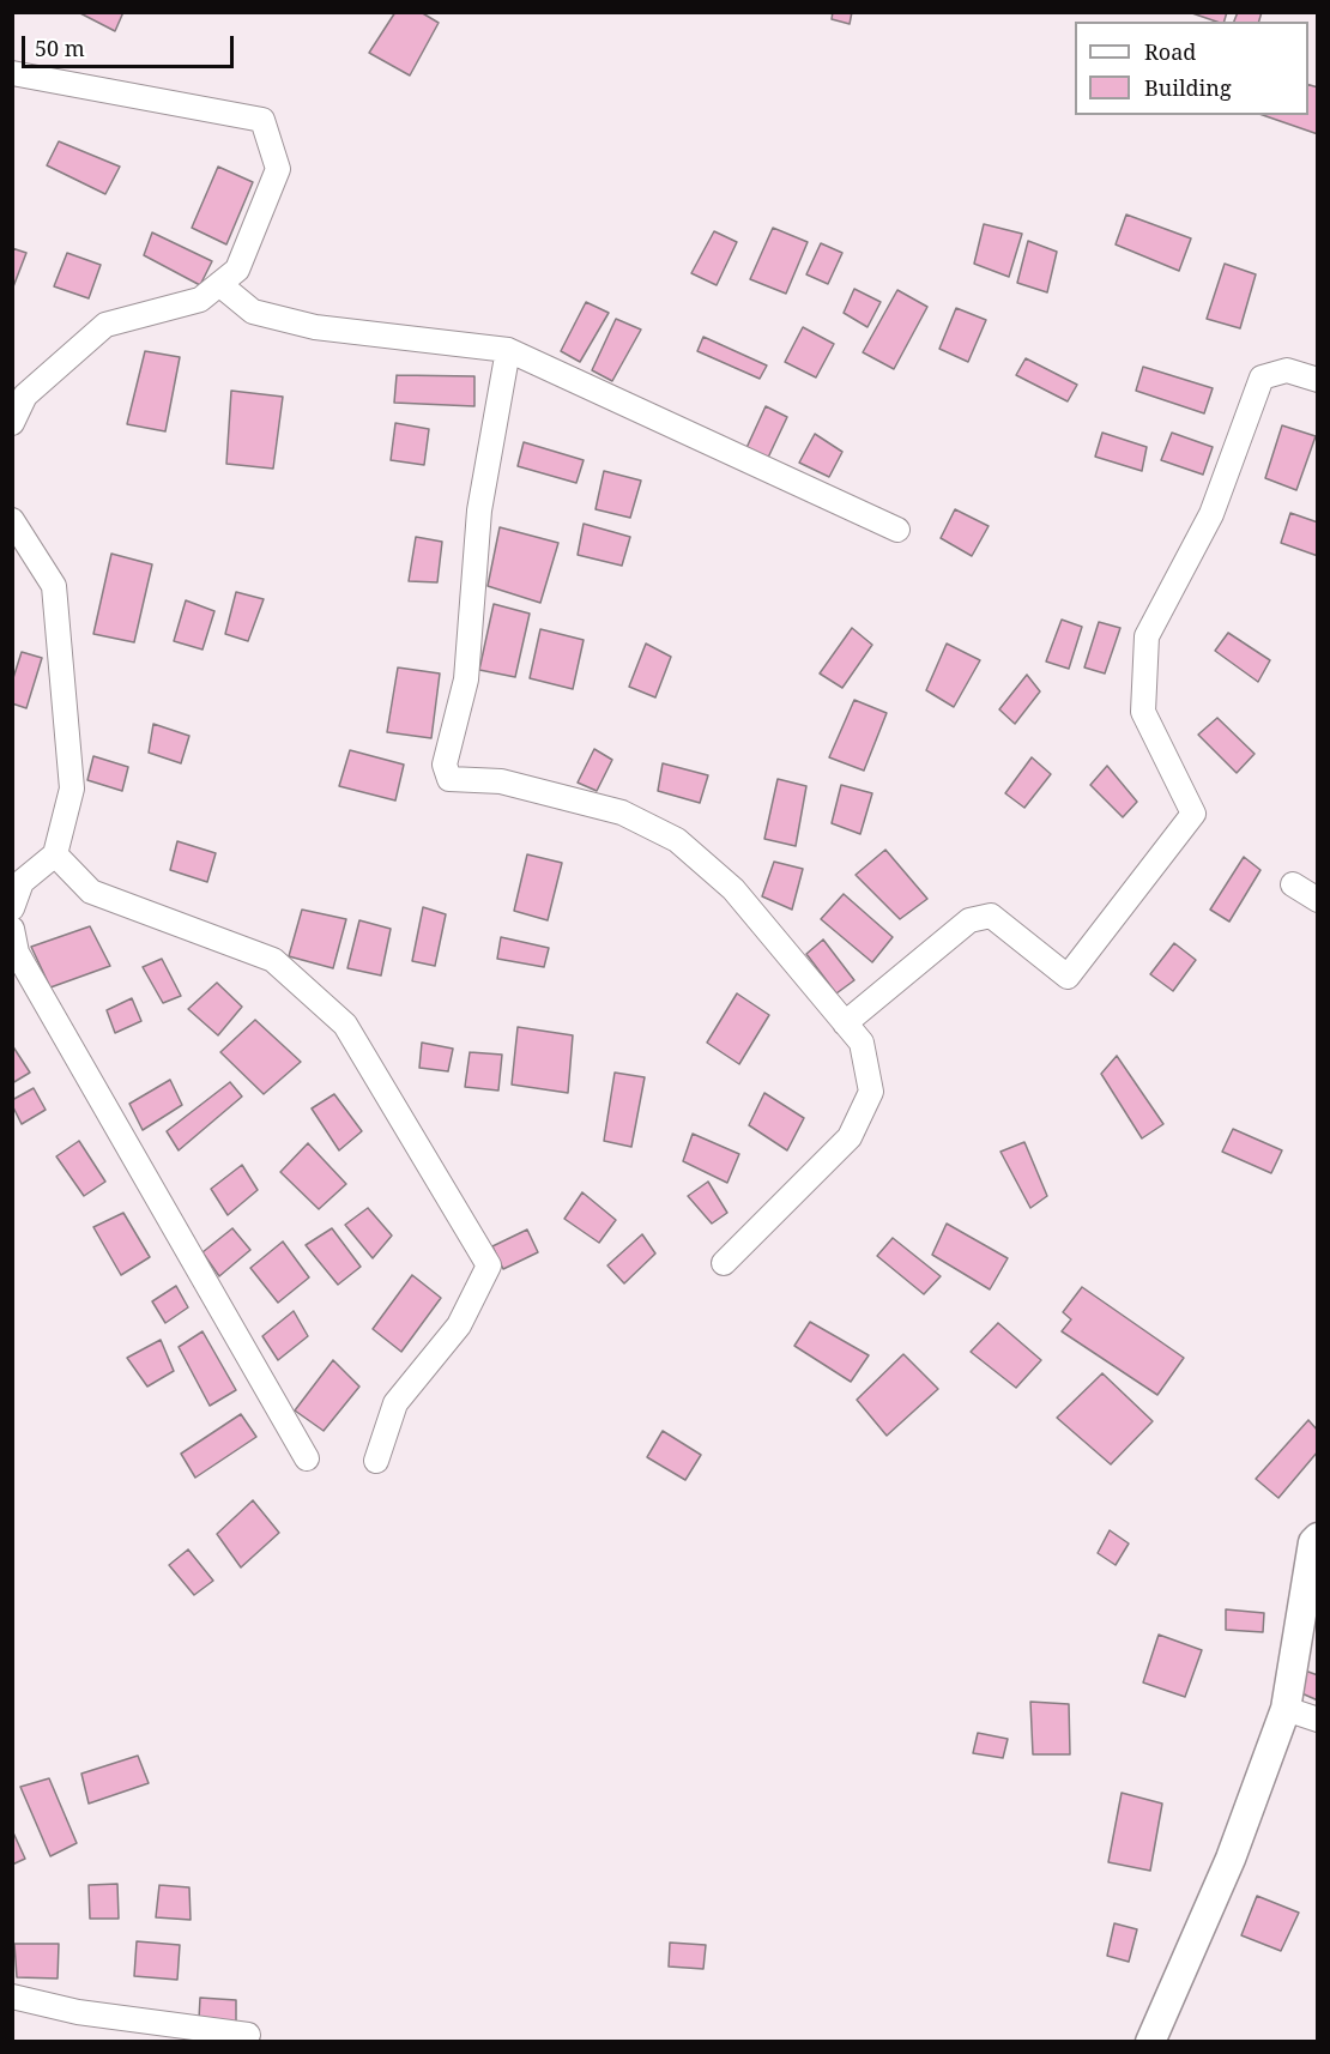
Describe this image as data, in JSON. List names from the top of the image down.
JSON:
{
  "legend": ["Road", "Building"],
  "scale_bar": "50 m"
}
